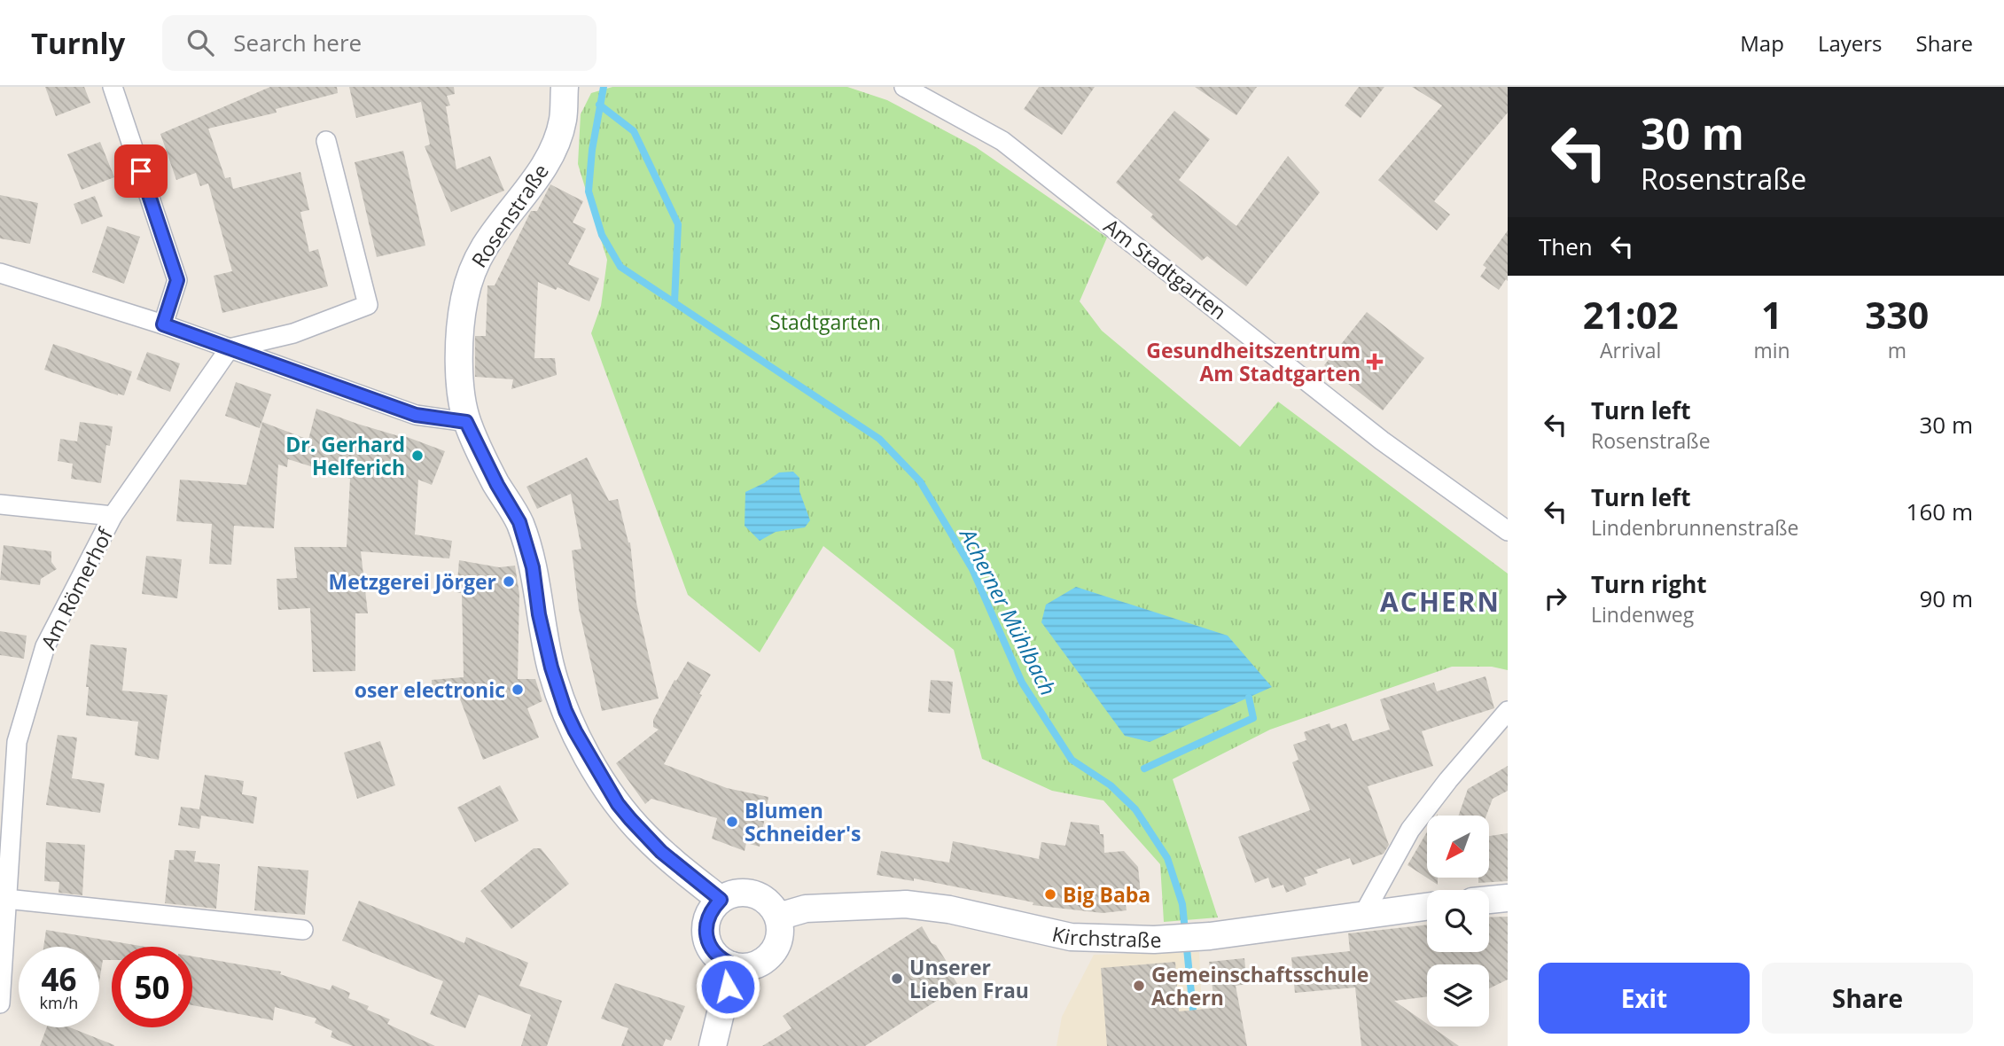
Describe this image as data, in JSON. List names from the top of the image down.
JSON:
{
  "streets": {
    "main road": ["Rosenstraße", "Kirchstraße"],
    "street": ["Am Stadtgarten", "Am Römerhof"]
  },
  "crossings": [
    ["Rosenstraße", "Kirchstraße"]
  ],
  "districts": ["ACHERN"],
  "water": ["Acherner Mühlbach"],
  "parks": ["Stadtgarten"],
  "places": {
    "health": ["Gesundheitszentrum Am Stadtgarten"],
    "other": [
      "Dr. Gerhard Helferich",
      "Metzgerei Jörger",
      "oser electronic",
      "Blumen Schneider's",
      "Big Baba",
      "Unserer Lieben Frau",
      "Gemeinschaftsschule Achern"
    ]
  },
  "north": "bottom left",
  "page": {
    "header": "Turnly",
    "search": "Search here",
    "nav": ["Map", "Layers", "Share"],
    "turn": ["30 m", "Rosenstraße"],
    "then": "Then",
    "eta": [
      "21:02",
      "Arrival",
      "1",
      "min",
      "330",
      "m"
    ],
    "list": [
      {
        "name": "Turn left",
        "note": "Rosenstraße",
        "value": "30 m"
      },
      {
        "name": "Turn left",
        "note": "Lindenbrunnenstraße",
        "value": "160 m"
      },
      {
        "name": "Turn right",
        "note": "Lindenweg",
        "value": "90 m"
      }
    ],
    "speed": "46 km/h",
    "limit": "50",
    "buttons": ["Exit", "Share"]
  }
}
